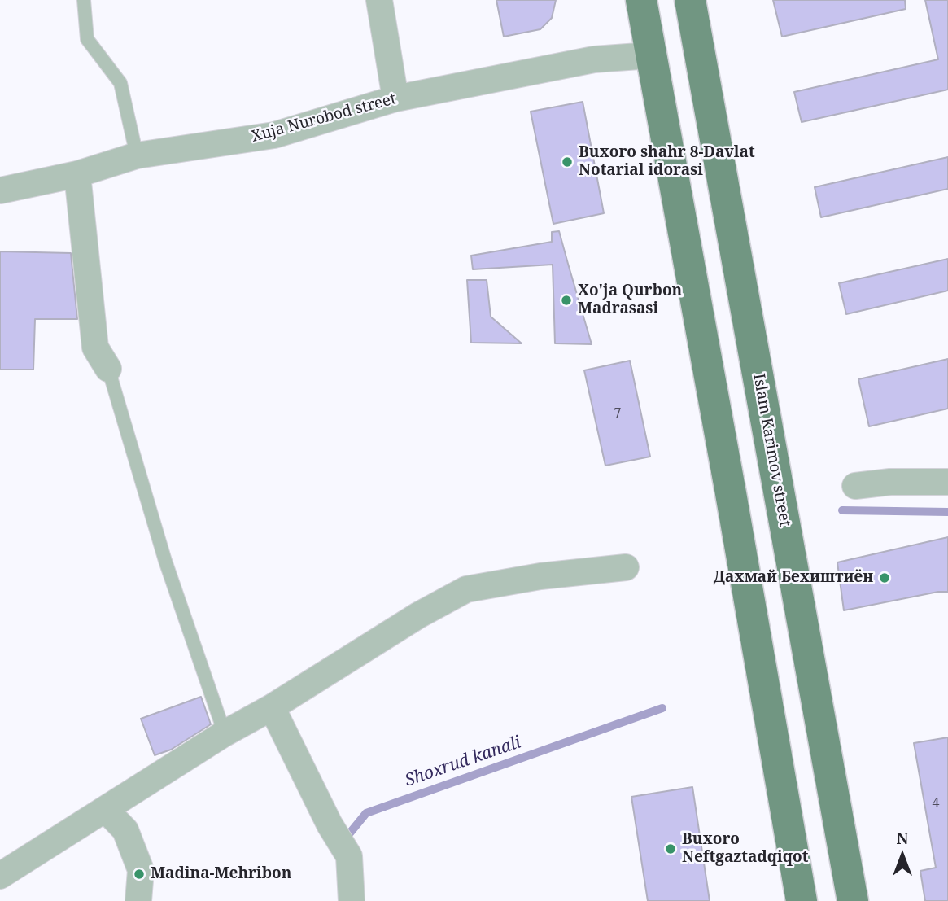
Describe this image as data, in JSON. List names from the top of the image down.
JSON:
{
  "streets": {
    "main road": ["Islam Karimov street"],
    "street": ["Xuja Nurobod street"]
  },
  "water": ["Shoxrud kanali"],
  "places": [
    "Buxoro shahr 8-Davlat Notarial idorasi",
    "Xo'ja Qurbon Madrasasi",
    "Дахмай Бехиштиён",
    "Buxoro Neftgaztadqiqot",
    "Madina-Mehribon"
  ],
  "house_numbers": ["7", "4"],
  "north": "top"
}
